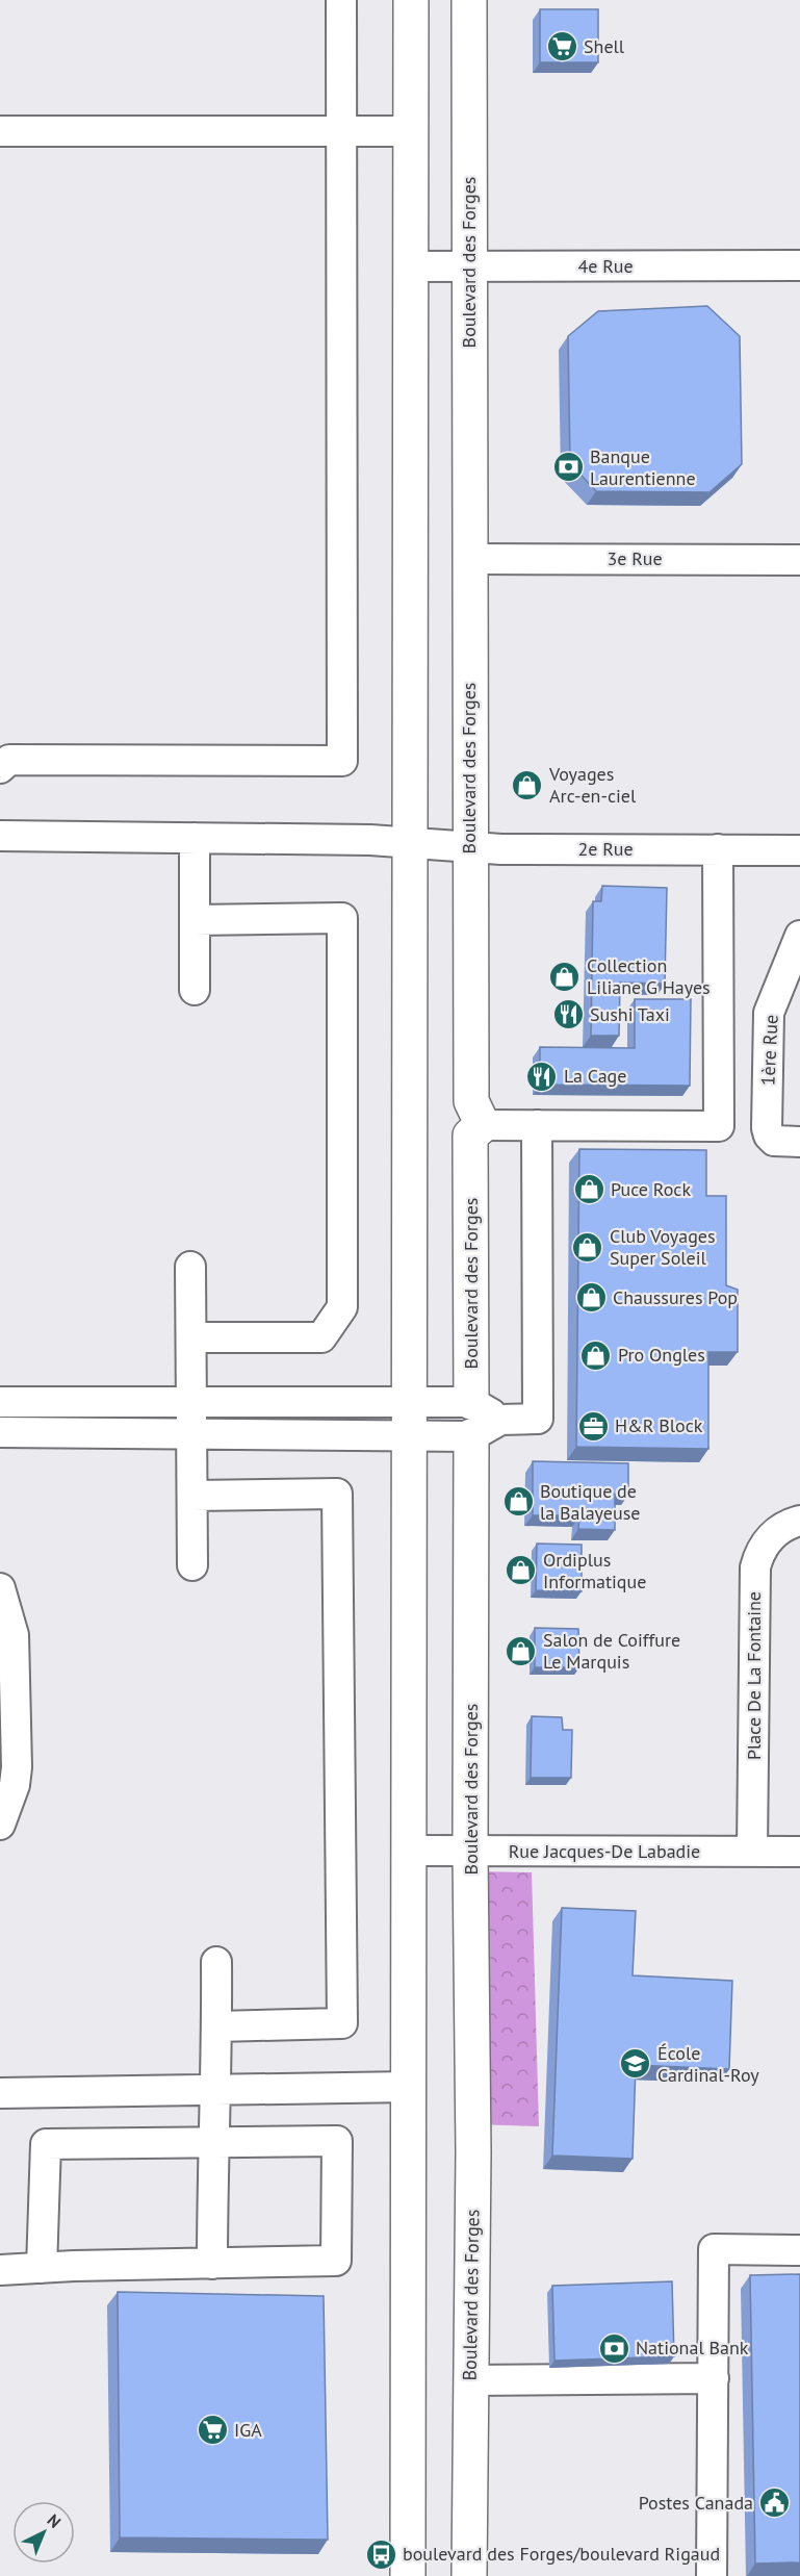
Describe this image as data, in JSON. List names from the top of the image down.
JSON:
{
  "streets": {
    "main road": ["Boulevard des Forges"],
    "street": [
      "4e Rue",
      "3e Rue",
      "2e Rue",
      "1ère Rue",
      "Place De La Fontaine",
      "Rue Jacques-De Labadie"
    ]
  },
  "crossings": [
    ["Boulevard des Forges", "4e Rue"],
    ["Boulevard des Forges", "3e Rue"],
    ["Boulevard des Forges", "2e Rue"],
    ["Boulevard des Forges", "Rue Jacques-De Labadie"],
    ["Place De La Fontaine", "Rue Jacques-De Labadie"]
  ],
  "places": {
    "supermarket": ["Shell", "IGA"],
    "bank": ["Banque Laurentienne", "National Bank"],
    "shop": [
      "Voyages Arc-en-ciel",
      "Collection Liliane G Hayes",
      "Puce Rock",
      "Club Voyages Super Soleil",
      "Chaussures Pop",
      "Pro Ongles",
      "Boutique de la Balayeuse",
      "Ordiplus Informatique",
      "Salon de Coiffure Le Marquis"
    ],
    "restaurant": ["Sushi Taxi", "La Cage"],
    "office": ["H&R Block"],
    "school or university": ["École Cardinal-Roy"],
    "public building": ["Postes Canada"],
    "bus stop": ["boulevard des Forges/boulevard Rigaud"]
  },
  "north": "top right"
}
